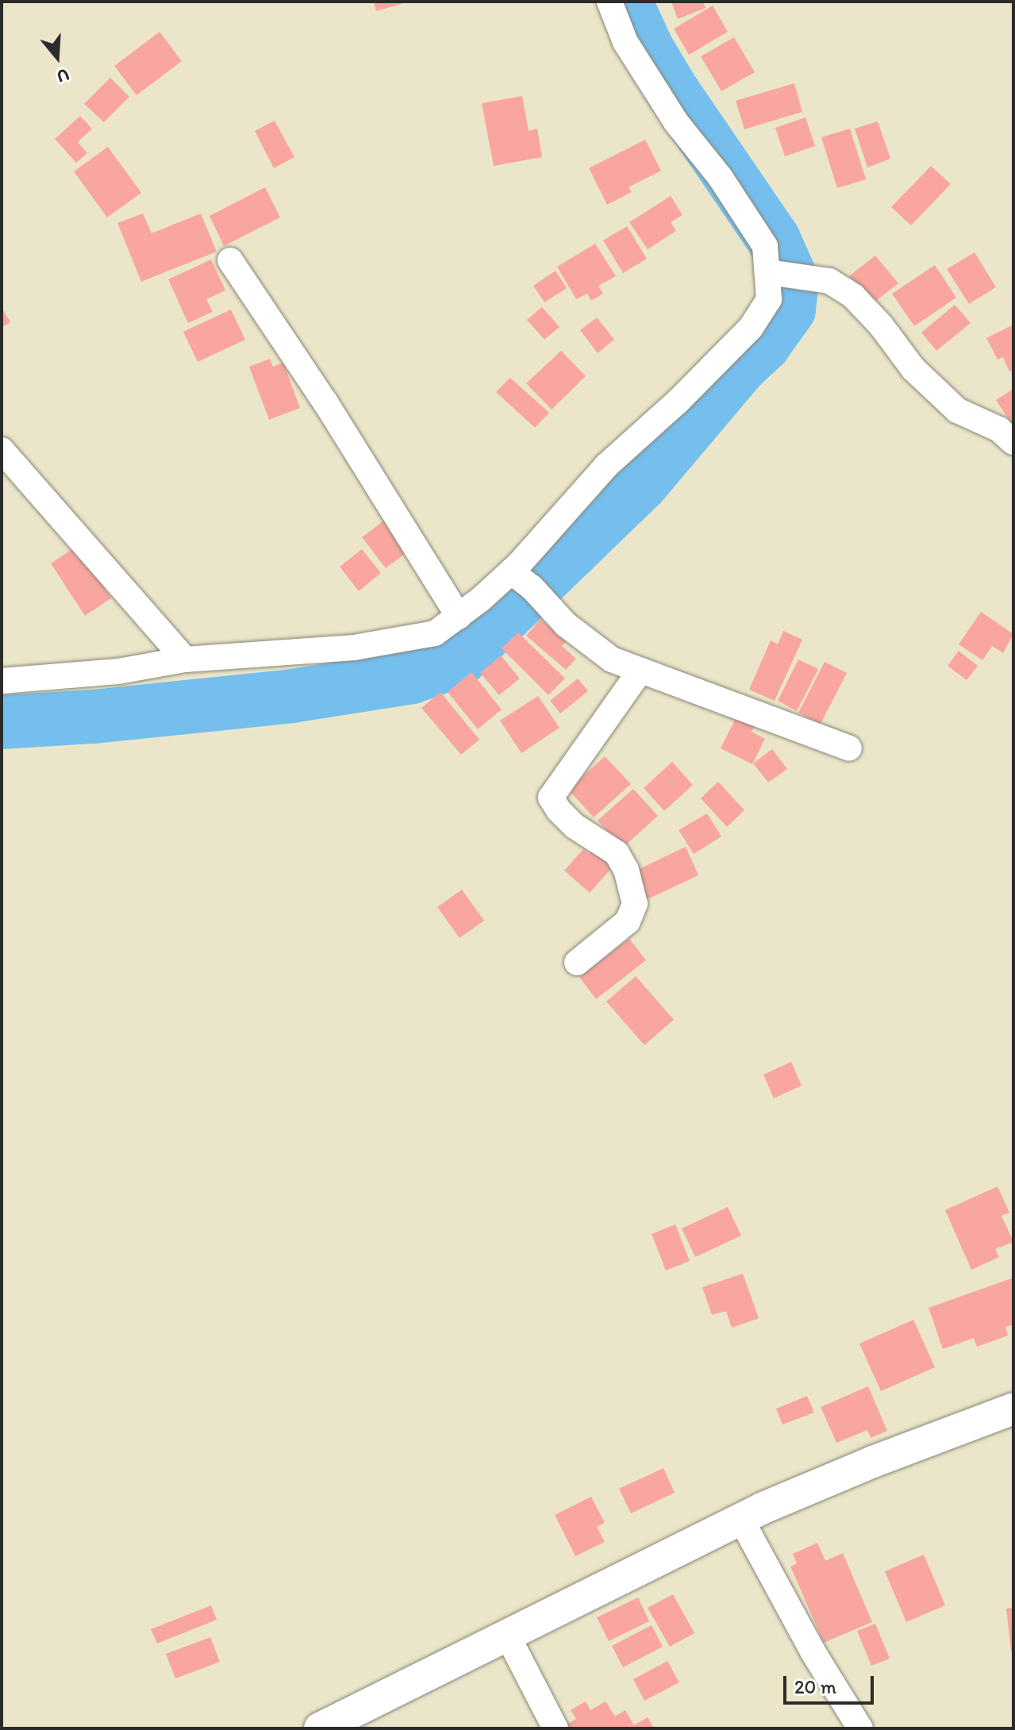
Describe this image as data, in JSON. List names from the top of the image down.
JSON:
{
  "scale_bar": "20 m",
  "north": "bottom"
}
